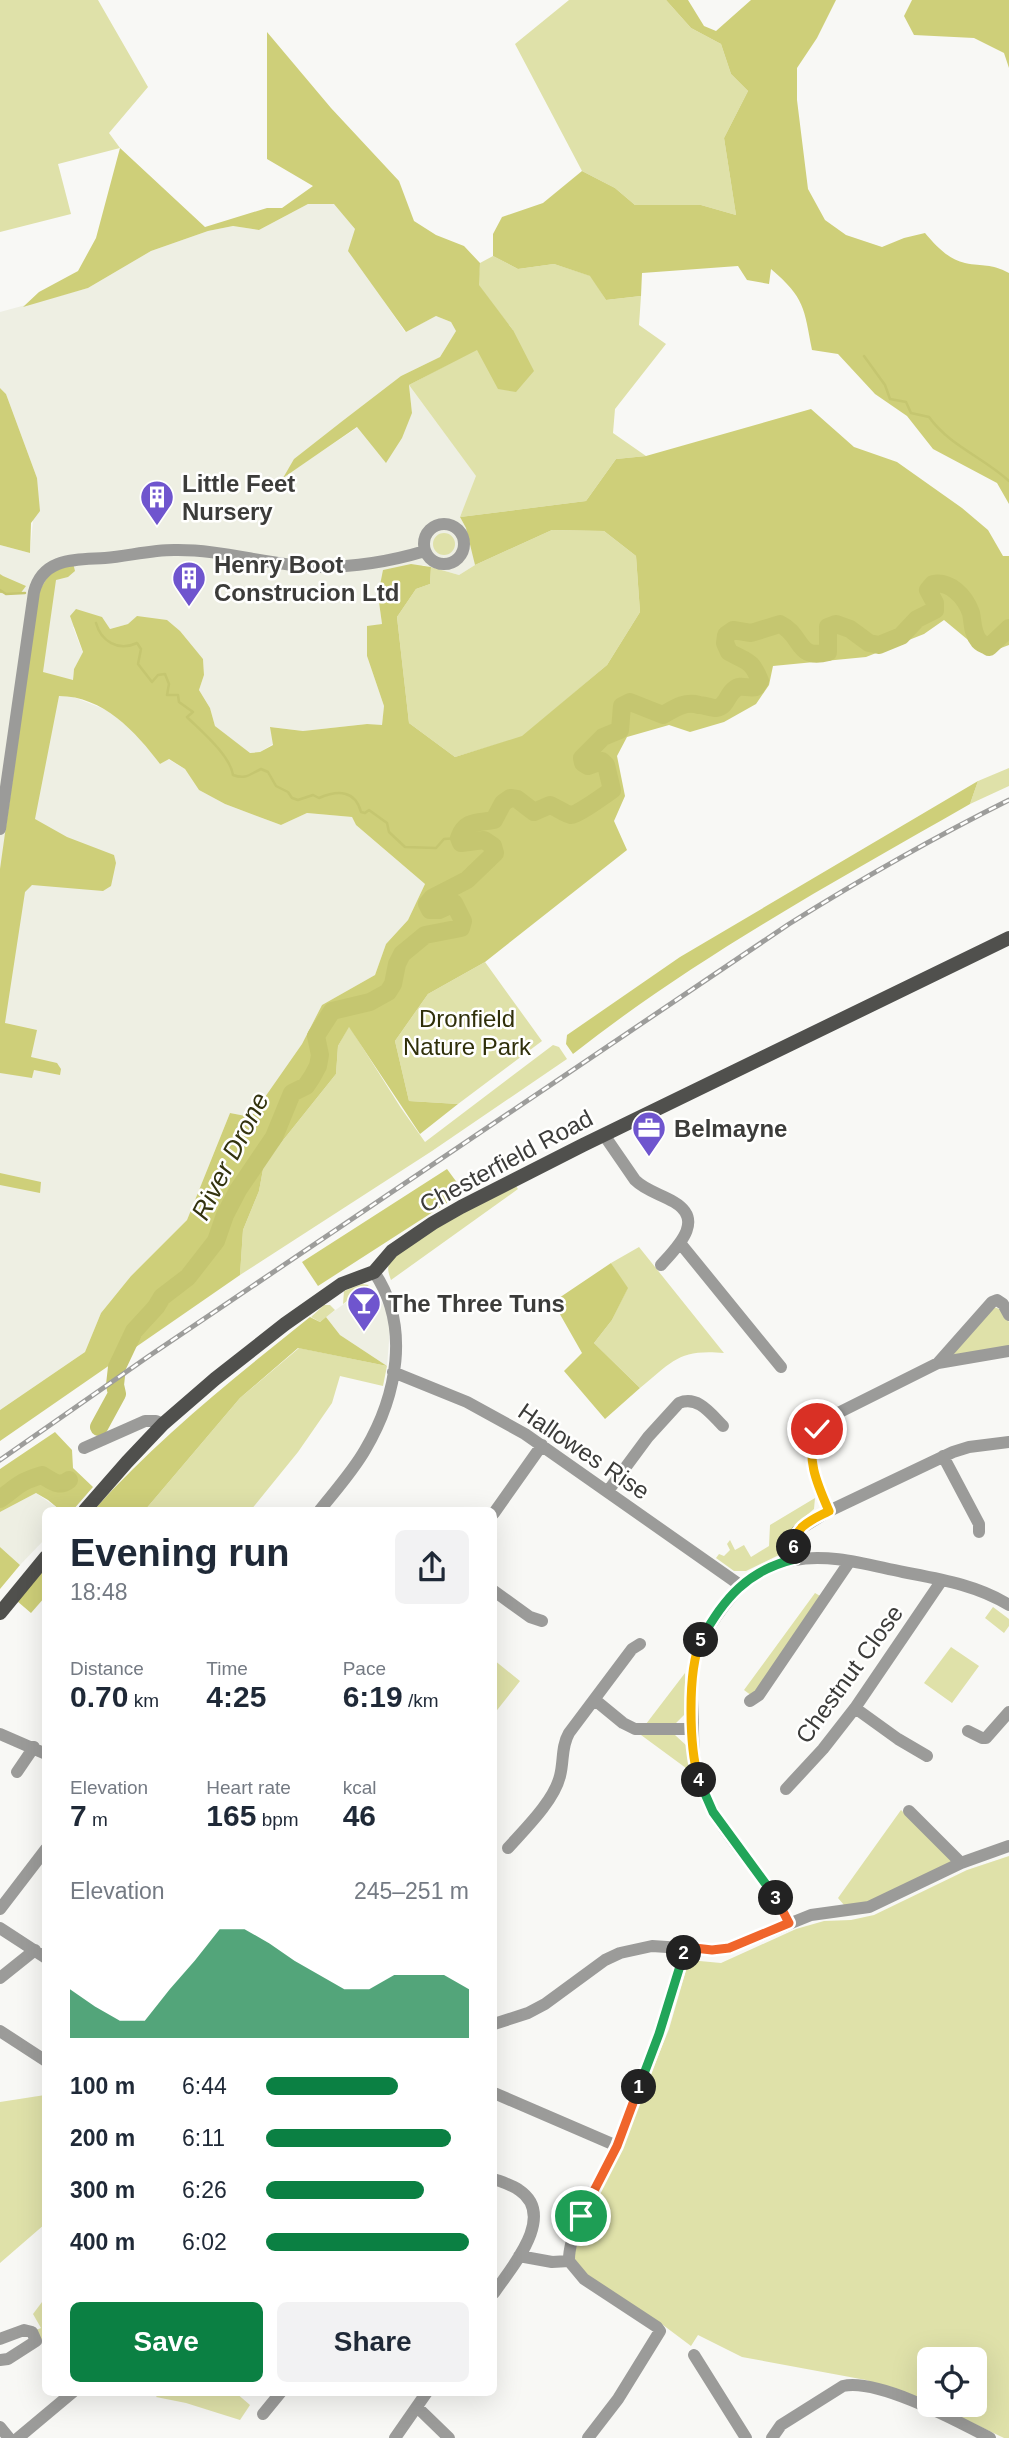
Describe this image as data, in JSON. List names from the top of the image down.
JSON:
{
  "streets": {
    "main road": ["Chesterfield Road"],
    "street": ["Hallowes Rise", "Chestnut Close"]
  },
  "water": ["River Drone"],
  "parks": ["Dronfield Nature Park"],
  "places": {
    "building": ["Little Feet Nursery", "Henry Boot Construcion Ltd"],
    "office": ["Belmayne"],
    "bar": ["The Three Tuns"]
  },
  "page": {
    "heading": ["Evening run", "18:48"],
    "pins": [
      "6",
      "5",
      "4",
      "3",
      "2",
      "1"
    ],
    "stats": [
      ["Distance", "0.70 km"],
      ["Time", "4:25"],
      ["Pace", "6:19 /km"],
      ["Elevation", "7 m"],
      ["Heart rate", "165 bpm"],
      ["kcal", "46"]
    ],
    "chart": ["Elevation", "245–251 m"],
    "list": [
      {
        "name": "100 m",
        "note": "6:44"
      },
      {
        "name": "200 m",
        "note": "6:11"
      },
      {
        "name": "300 m",
        "note": "6:26"
      },
      {
        "name": "400 m",
        "note": "6:02"
      }
    ],
    "buttons": ["Save", "Share"]
  }
}
